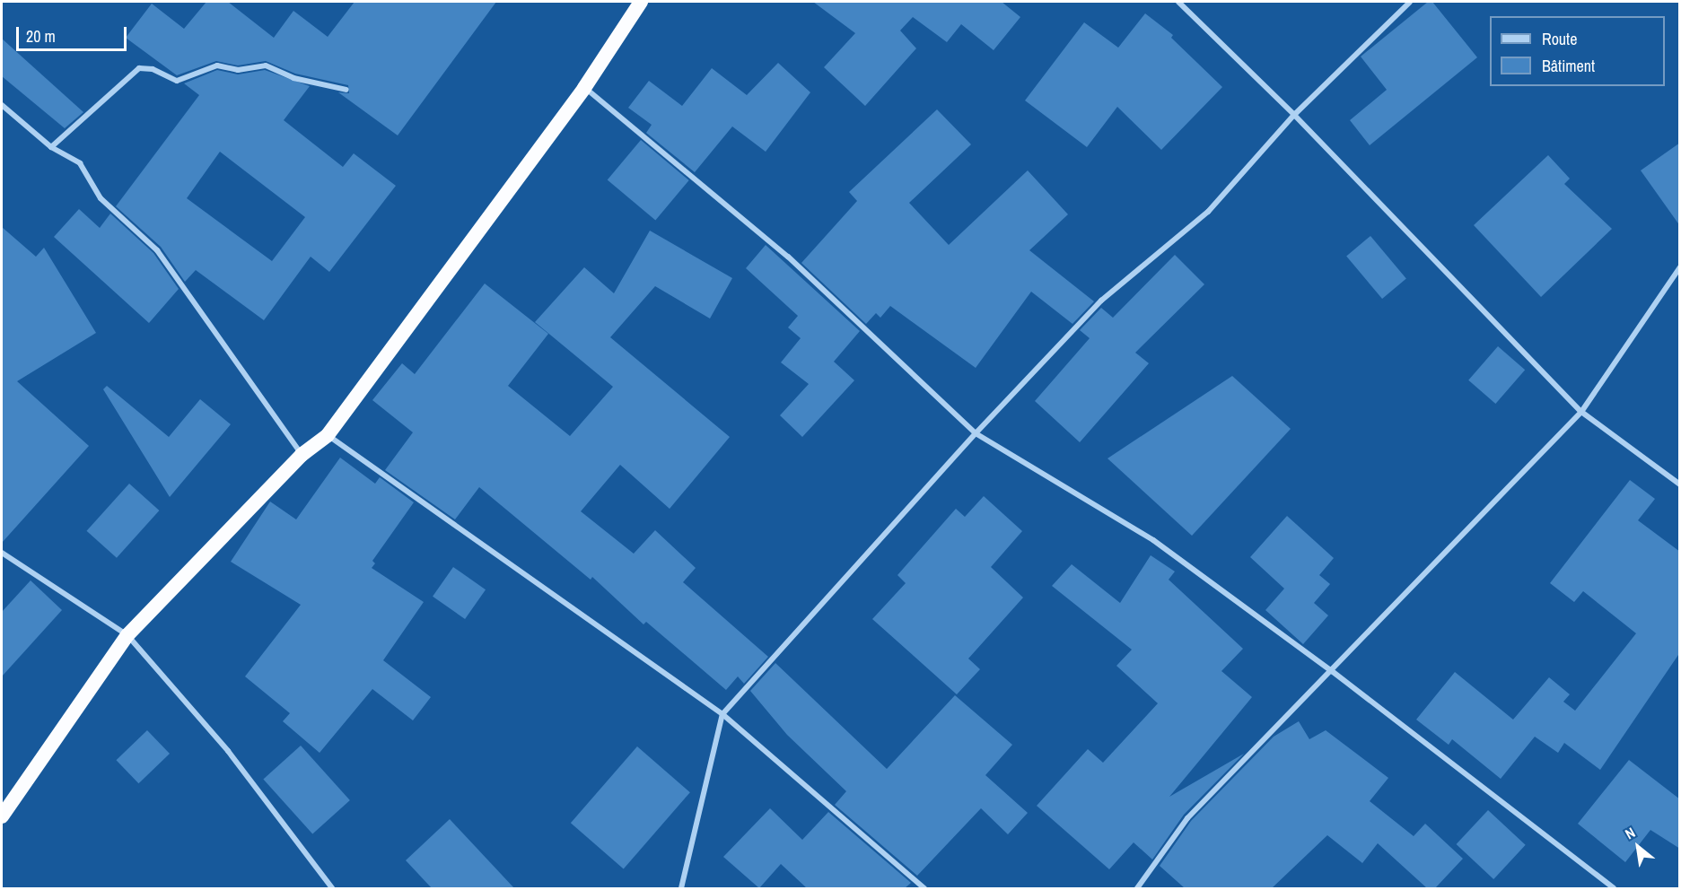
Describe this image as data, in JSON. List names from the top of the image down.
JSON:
{
  "legend": ["Route", "Bâtiment"],
  "scale_bar": "20 m",
  "north": "top left"
}
